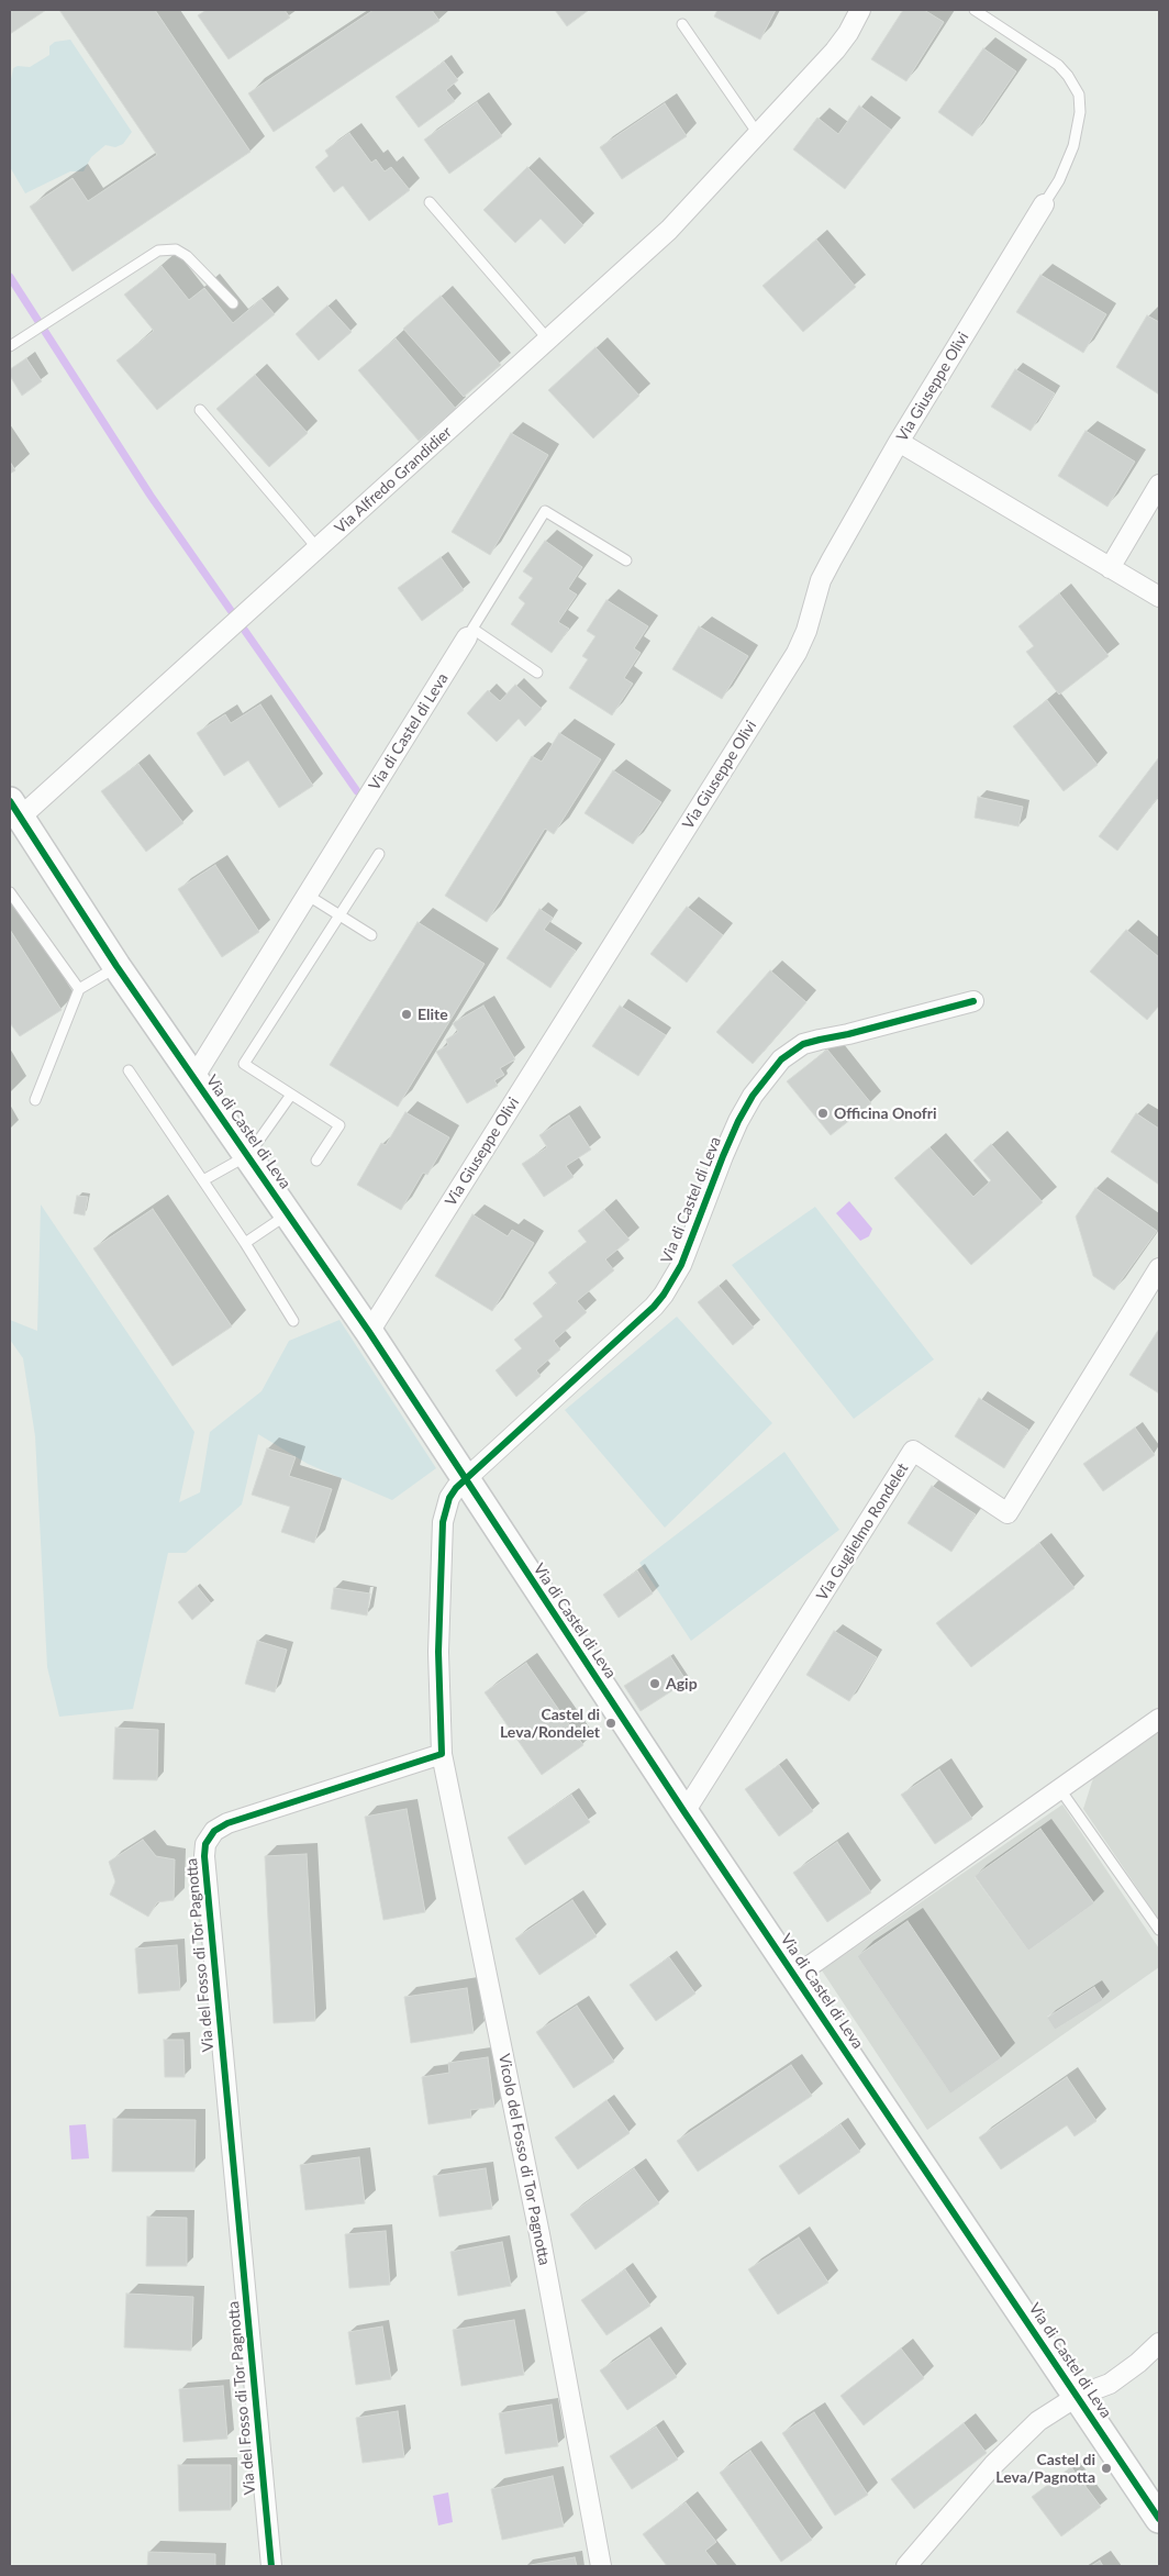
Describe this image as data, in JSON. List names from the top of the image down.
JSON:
{
  "streets": {
    "street": [
      "Via Giuseppe Olivi",
      "Via Alfredo Grandidier",
      "Via di Castel di Leva",
      "Via Guglielmo Rondelet",
      "Via del Fosso di Tor Pagnotta",
      "Vicolo del Fosso di Tor Pagnotta"
    ]
  },
  "crossings": [
    ["Via Giuseppe Olivi", "Via di Castel di Leva"],
    ["Via Alfredo Grandidier", "Via di Castel di Leva"],
    ["Via di Castel di Leva", "Via Guglielmo Rondelet"],
    ["Via del Fosso di Tor Pagnotta", "Vicolo del Fosso di Tor Pagnotta"]
  ],
  "places": [
    "Elite",
    "Officina Onofri",
    "Agip",
    "Castel di Leva/Rondelet",
    "Castel di Leva/Pagnotta"
  ]
}
